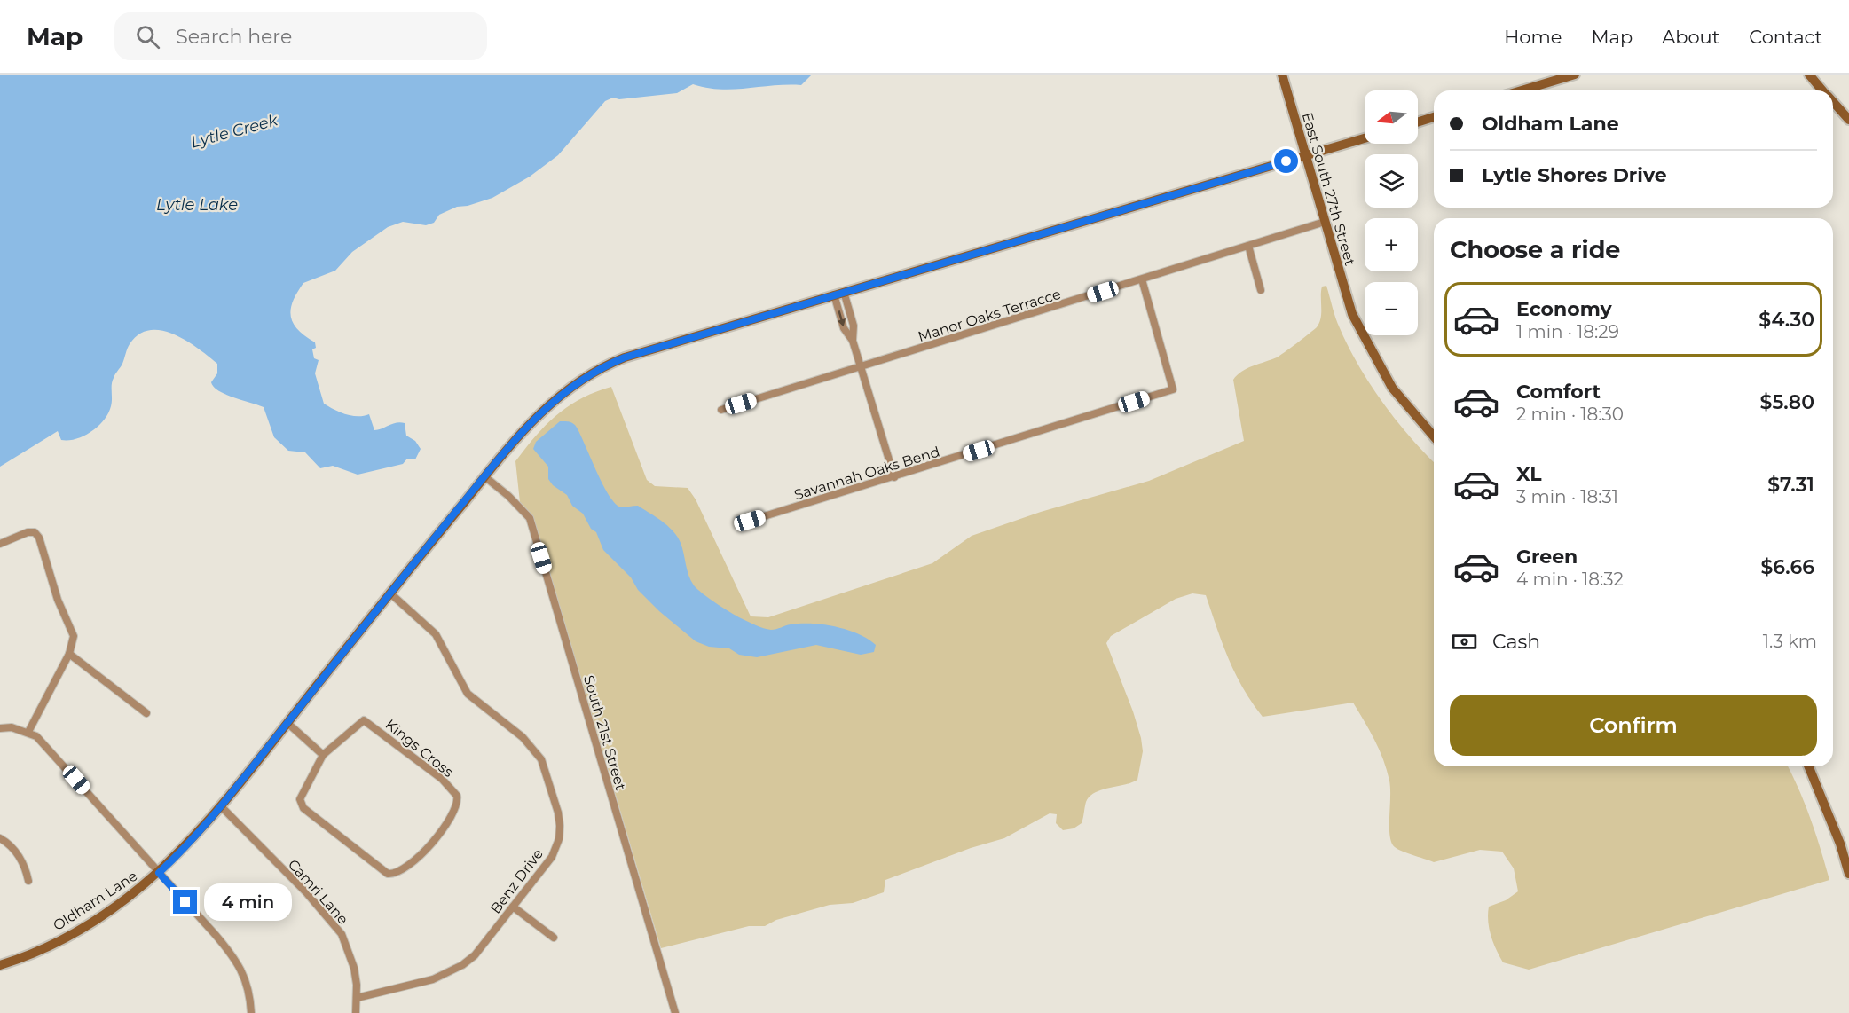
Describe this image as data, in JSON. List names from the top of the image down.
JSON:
{
  "streets": {
    "main road": ["East South 27th Street", "Oldham Lane"],
    "street": [
      "Manor Oaks Terracce",
      "Savannah Oaks Bend",
      "South 21st Street",
      "Kings Cross",
      "Benz Drive",
      "Camri Lane"
    ]
  },
  "crossings": [
    ["East South 27th Street", "Manor Oaks Terracce"],
    ["East South 27th Street", "Oldham Lane"],
    ["Manor Oaks Terracce", "Savannah Oaks Bend"],
    ["South 21st Street", "Oldham Lane"],
    ["Benz Drive", "Camri Lane"],
    ["Benz Drive", "Oldham Lane"],
    ["Camri Lane", "Oldham Lane"]
  ],
  "water": ["Lytle Creek", "Lytle Lake"],
  "north": "left",
  "page": {
    "header": "Map",
    "search": "Search here",
    "nav": [
      "Home",
      "Map",
      "About",
      "Contact"
    ],
    "map_buttons": ["+", "−"],
    "banner": ["Oldham Lane", "Lytle Shores Drive"],
    "heading": "Choose a ride",
    "list": [
      {
        "name": "Economy",
        "note": "1 min · 18:29",
        "value": "$4.30"
      },
      {
        "name": "Comfort",
        "note": "2 min · 18:30",
        "value": "$5.80"
      },
      {
        "name": "XL",
        "note": "3 min · 18:31",
        "value": "$7.31"
      },
      {
        "name": "Green",
        "note": "4 min · 18:32",
        "value": "$6.66"
      }
    ],
    "pay": ["Cash", "1.3 km"],
    "buttons": "Confirm",
    "bubble": "4 min"
  }
}
